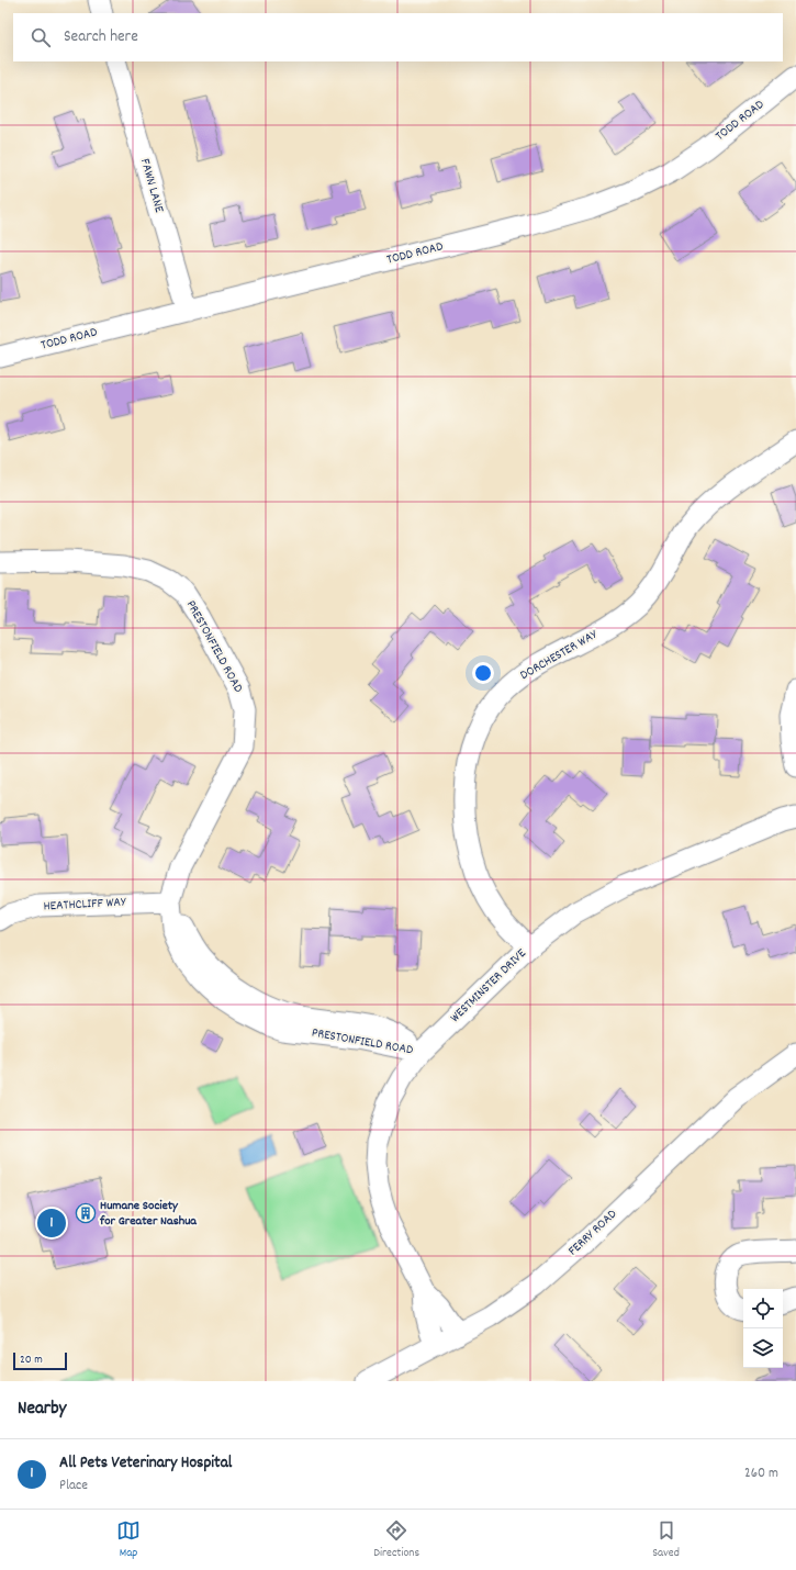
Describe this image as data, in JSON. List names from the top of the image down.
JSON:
{
  "streets": {
    "street": [
      "TODD ROAD",
      "FAWN LANE",
      "PRESTONFIELD ROAD",
      "DORCHESTER WAY",
      "HEATHCLIFF WAY",
      "WESTMINSTER DRIVE",
      "FERRY ROAD"
    ]
  },
  "crossings": [
    ["TODD ROAD", "FAWN LANE"],
    ["PRESTONFIELD ROAD", "HEATHCLIFF WAY"],
    ["PRESTONFIELD ROAD", "WESTMINSTER DRIVE"],
    ["DORCHESTER WAY", "WESTMINSTER DRIVE"],
    ["WESTMINSTER DRIVE", "FERRY ROAD"]
  ],
  "places": {
    "building": ["Humane Society for Greater Nashua"]
  },
  "scale_bar": "20 m",
  "page": {
    "search": "Search here",
    "pins": "1",
    "scale": "20 m",
    "heading": "Nearby",
    "list": [
      {
        "mark": "1",
        "name": "All Pets Veterinary Hospital",
        "note": "Place",
        "value": "260 m"
      }
    ],
    "nav": ["Map", "Directions", "Saved"]
  }
}
